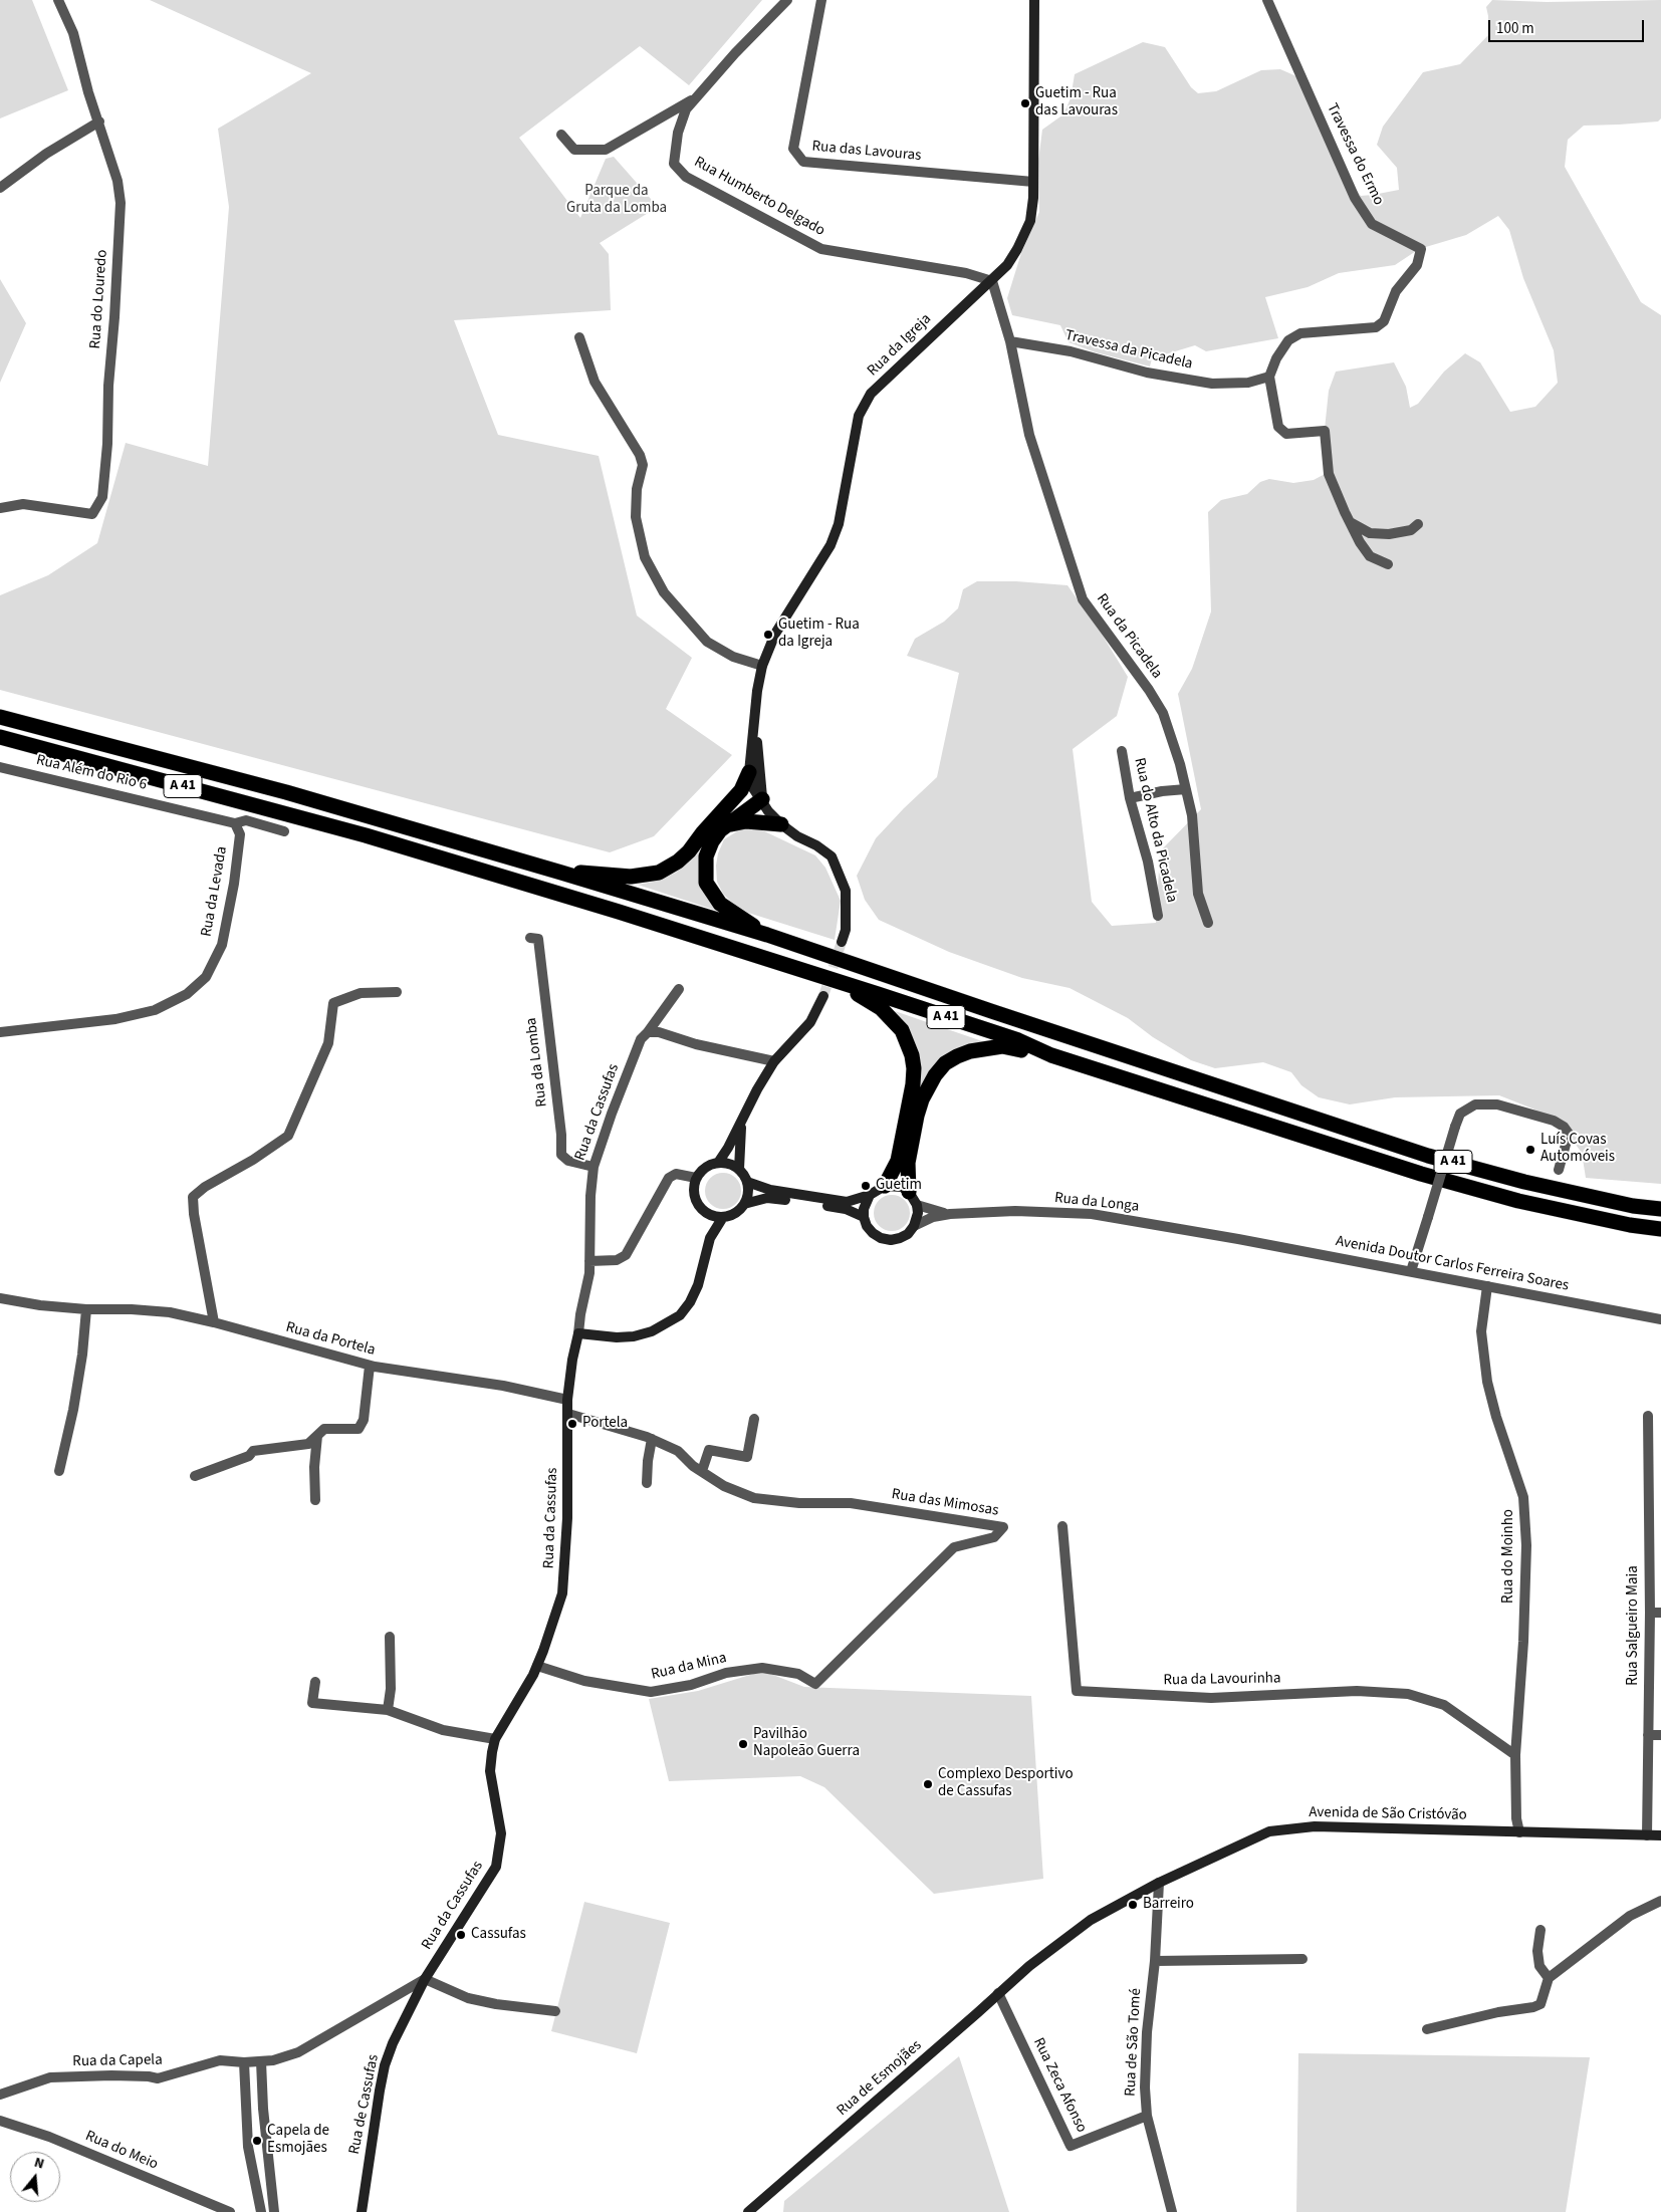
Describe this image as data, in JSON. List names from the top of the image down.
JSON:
{
  "streets": {
    "highway": ["A 41"],
    "main road": [
      "Rua da Igreja",
      "Rua da Cassufas",
      "Rua da Longa",
      "Avenida de São Cristóvão",
      "Rua de Esmojães",
      "Rua de Cassufas"
    ],
    "street": [
      "Rua das Lavouras",
      "Travessa do Ermo",
      "Rua Humberto Delgado",
      "Rua do Louredo",
      "Travessa da Picadela",
      "Rua da Picadela",
      "Rua Além do Rio 6",
      "Rua do Alto da Picadela",
      "Rua da Levada",
      "Rua da Lomba",
      "Avenida Doutor Carlos Ferreira Soares",
      "Rua da Portela",
      "Rua das Mimosas",
      "Rua do Moinho",
      "Rua Salgueiro Maia",
      "Rua da Mina",
      "Rua da Lavourinha",
      "Rua de São Tomé",
      "Rua da Capela",
      "Rua Zeca Afonso",
      "Rua do Meio"
    ]
  },
  "crossings": [
    ["Rua das Lavouras", "Rua da Igreja"],
    ["Travessa do Ermo", "Travessa da Picadela"],
    ["Rua Humberto Delgado", "Rua da Igreja"],
    ["Rua Humberto Delgado", "Rua da Picadela"],
    ["Rua da Igreja", "Rua da Picadela"],
    ["Travessa da Picadela", "Rua da Picadela"],
    ["Rua Além do Rio 6", "Rua da Levada"],
    ["Rua da Lomba", "Rua da Cassufas"],
    ["Rua da Cassufas", "Rua da Portela"],
    ["Rua da Cassufas", "Rua das Mimosas"],
    ["Rua da Cassufas", "Rua da Mina"],
    ["Rua da Cassufas", "Rua da Capela"],
    ["Rua da Cassufas", "Rua de Cassufas"],
    ["Rua da Longa", "Avenida Doutor Carlos Ferreira Soares"],
    ["Avenida Doutor Carlos Ferreira Soares", "Rua do Moinho"],
    ["Rua das Mimosas", "Rua da Mina"],
    ["Rua do Moinho", "Rua da Lavourinha"],
    ["Rua do Moinho", "Avenida de São Cristóvão"],
    ["Rua Salgueiro Maia", "Avenida de São Cristóvão"],
    ["Avenida de São Cristóvão", "Rua de São Tomé"],
    ["Avenida de São Cristóvão", "Rua de Esmojães"],
    ["Rua de São Tomé", "Rua Zeca Afonso"],
    ["Rua da Capela", "Rua de Cassufas"],
    ["Rua de Esmojães", "Rua Zeca Afonso"]
  ],
  "parks": ["Parque da Gruta da Lomba"],
  "places": [
    "Guetim - Rua das Lavouras",
    "Guetim - Rua da Igreja",
    "Luís Covas Automóveis",
    "Guetim",
    "Portela",
    "Pavilhão Napoleão Guerra",
    "Complexo Desportivo de Cassufas",
    "Barreiro",
    "Cassufas",
    "Capela de Esmojães"
  ],
  "scale_bar": "100 m",
  "north": "top"
}
